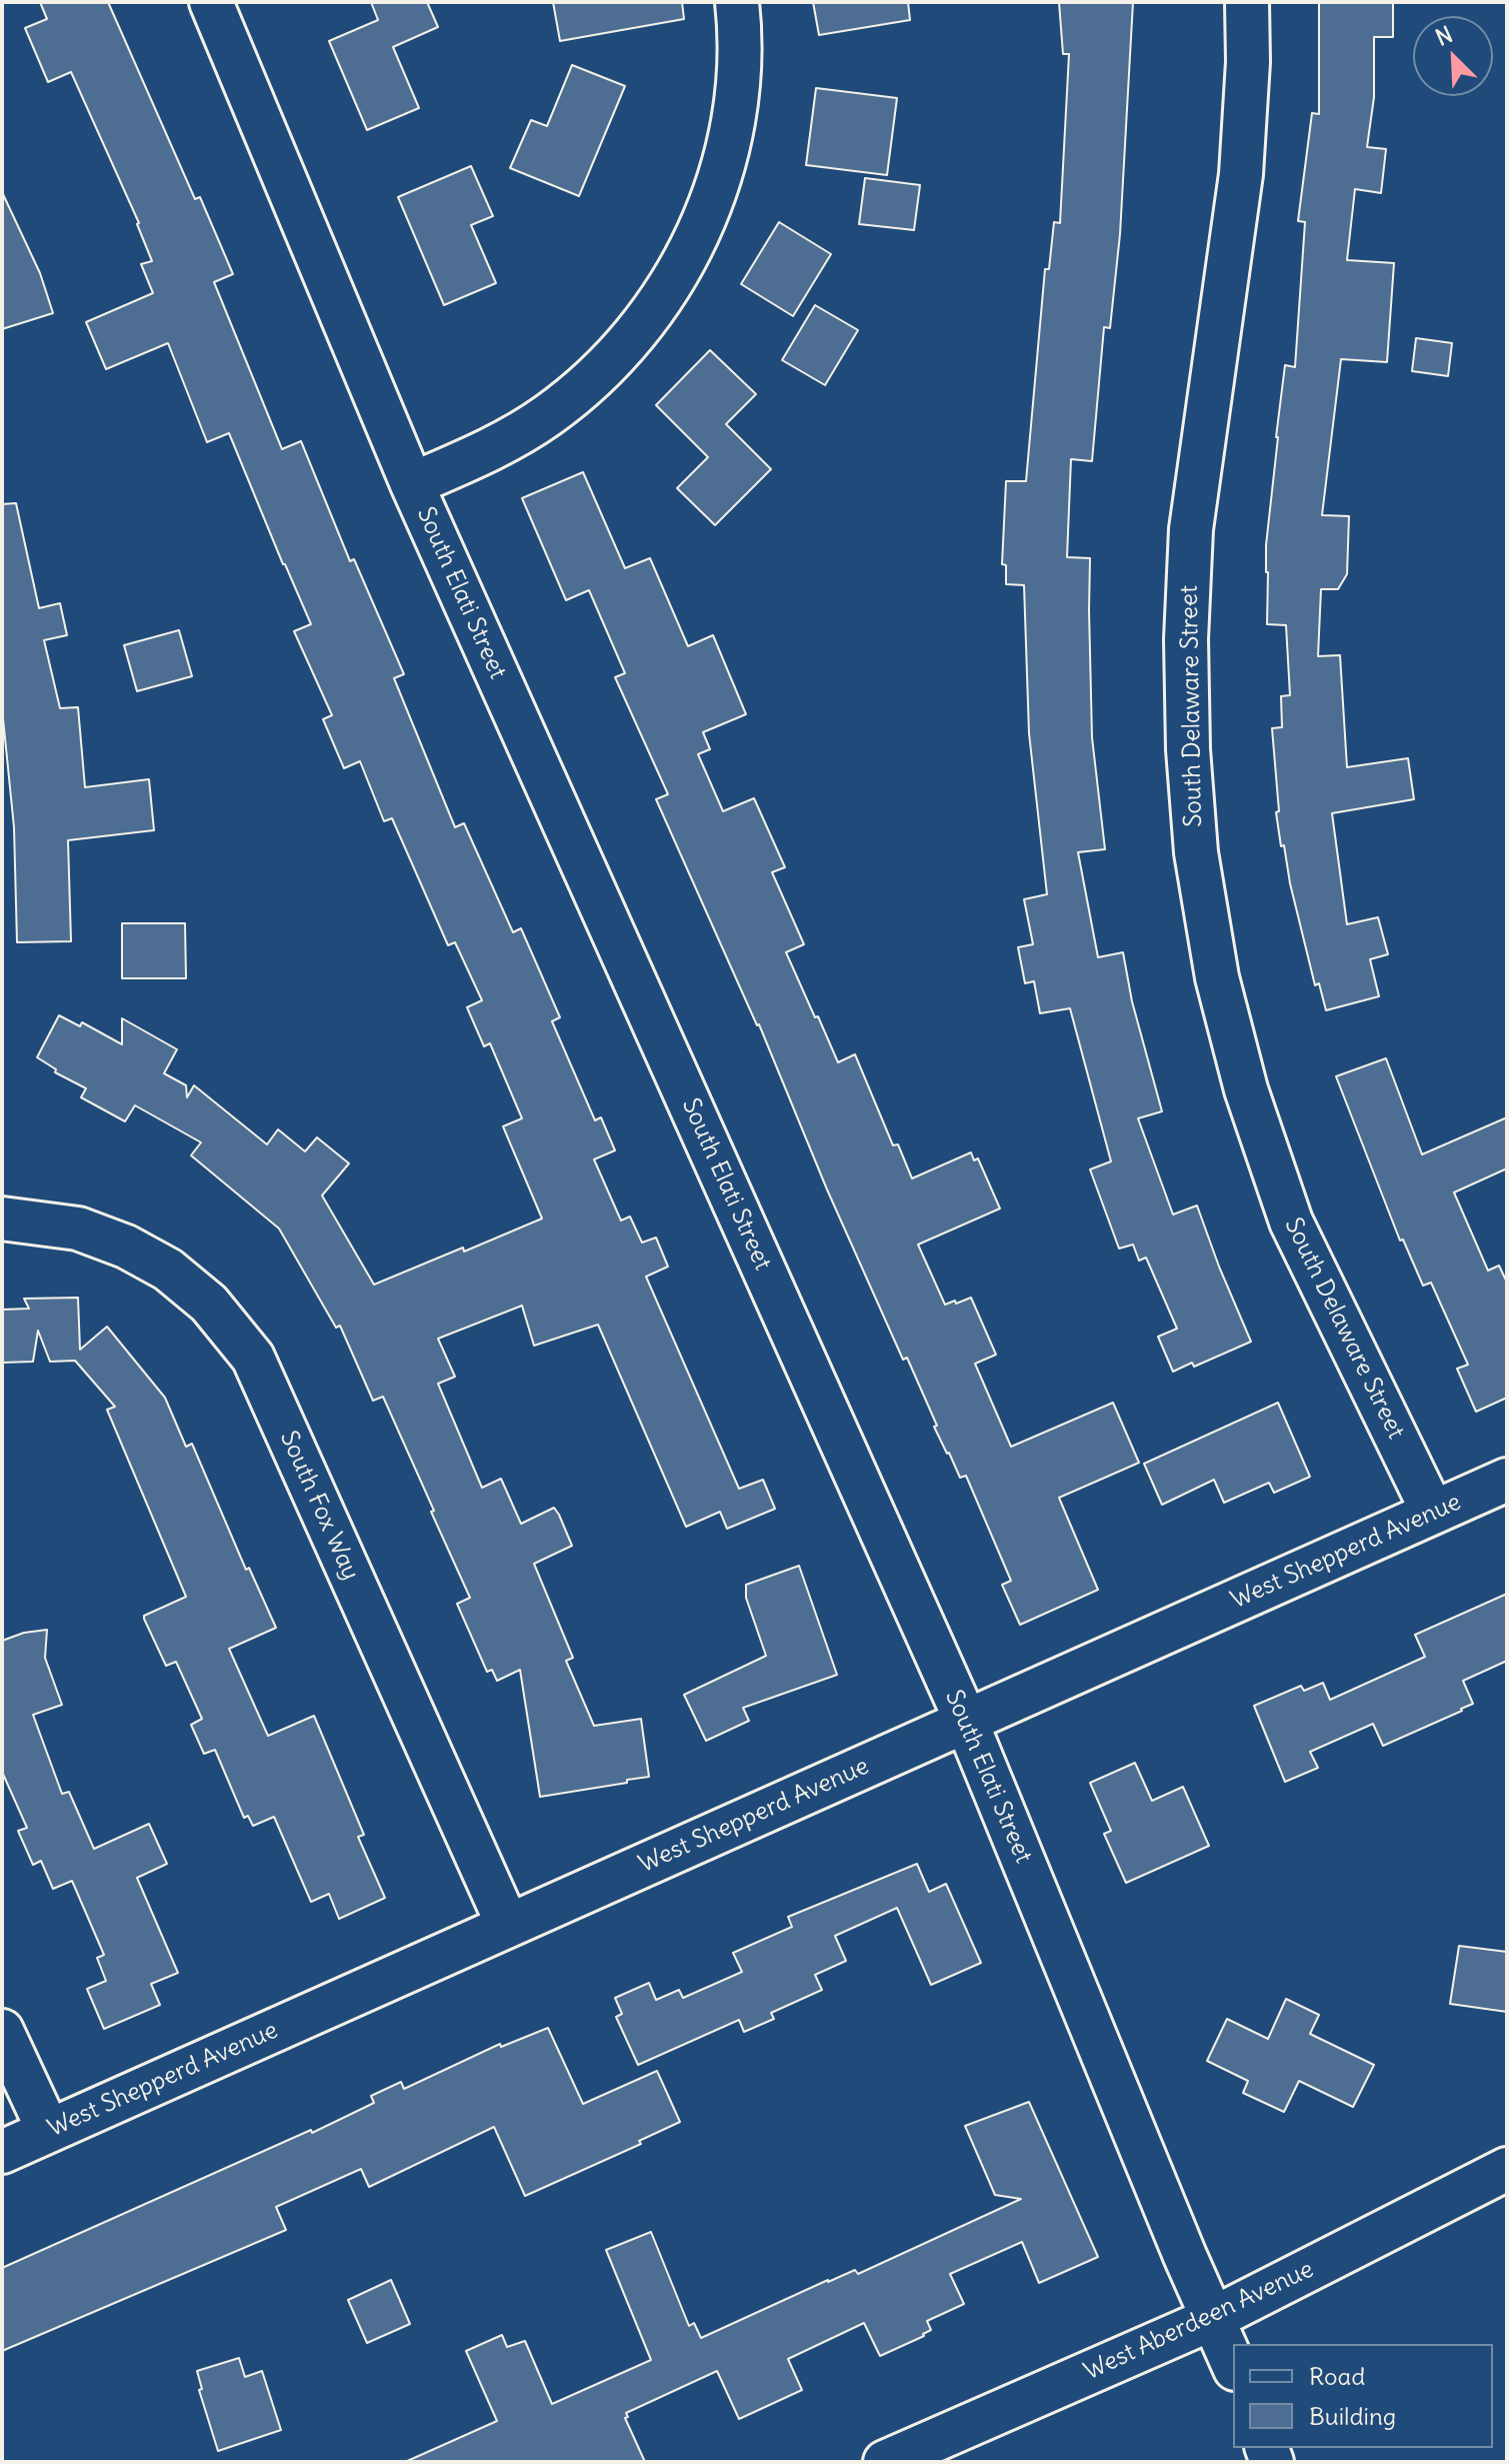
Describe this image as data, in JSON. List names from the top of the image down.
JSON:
{
  "streets": {
    "street": [
      "South Elati Street",
      "South Delaware Street",
      "South Fox Way",
      "West Shepperd Avenue",
      "West Aberdeen Avenue"
    ]
  },
  "crossings": [
    ["South Elati Street", "West Shepperd Avenue"],
    ["South Elati Street", "West Aberdeen Avenue"],
    ["South Delaware Street", "West Shepperd Avenue"],
    ["South Fox Way", "West Shepperd Avenue"]
  ],
  "legend": ["Road", "Building"],
  "north": "top left"
}
